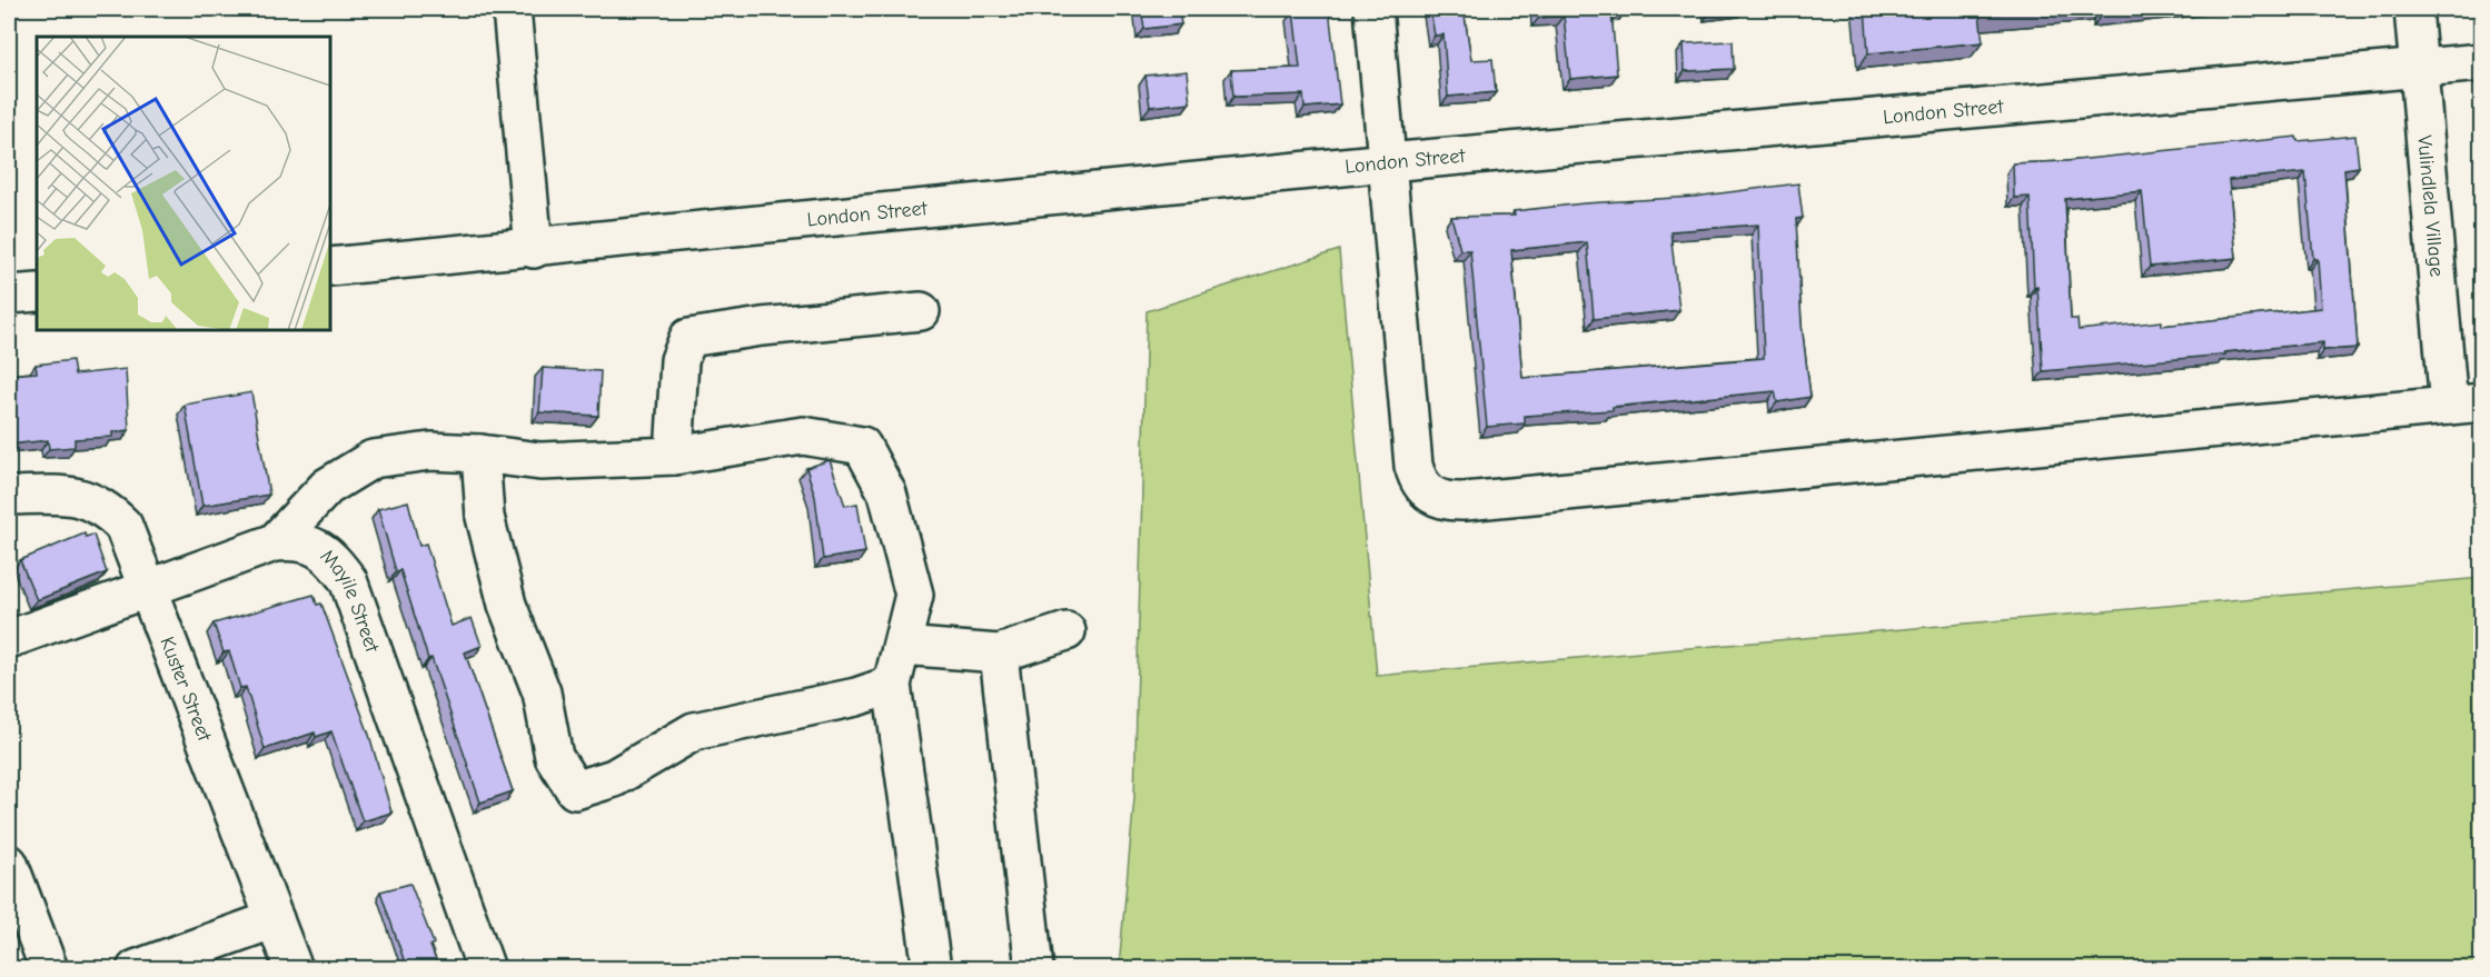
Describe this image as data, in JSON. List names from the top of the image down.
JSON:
{
  "streets": {
    "street": [
      "London Street",
      "Vulindlela Village",
      "Mayile Street",
      "Kuster Street"
    ]
  },
  "crossings": [
    ["London Street", "Vulindlela Village"],
    ["Mayile Street", "Kuster Street"]
  ]
}
